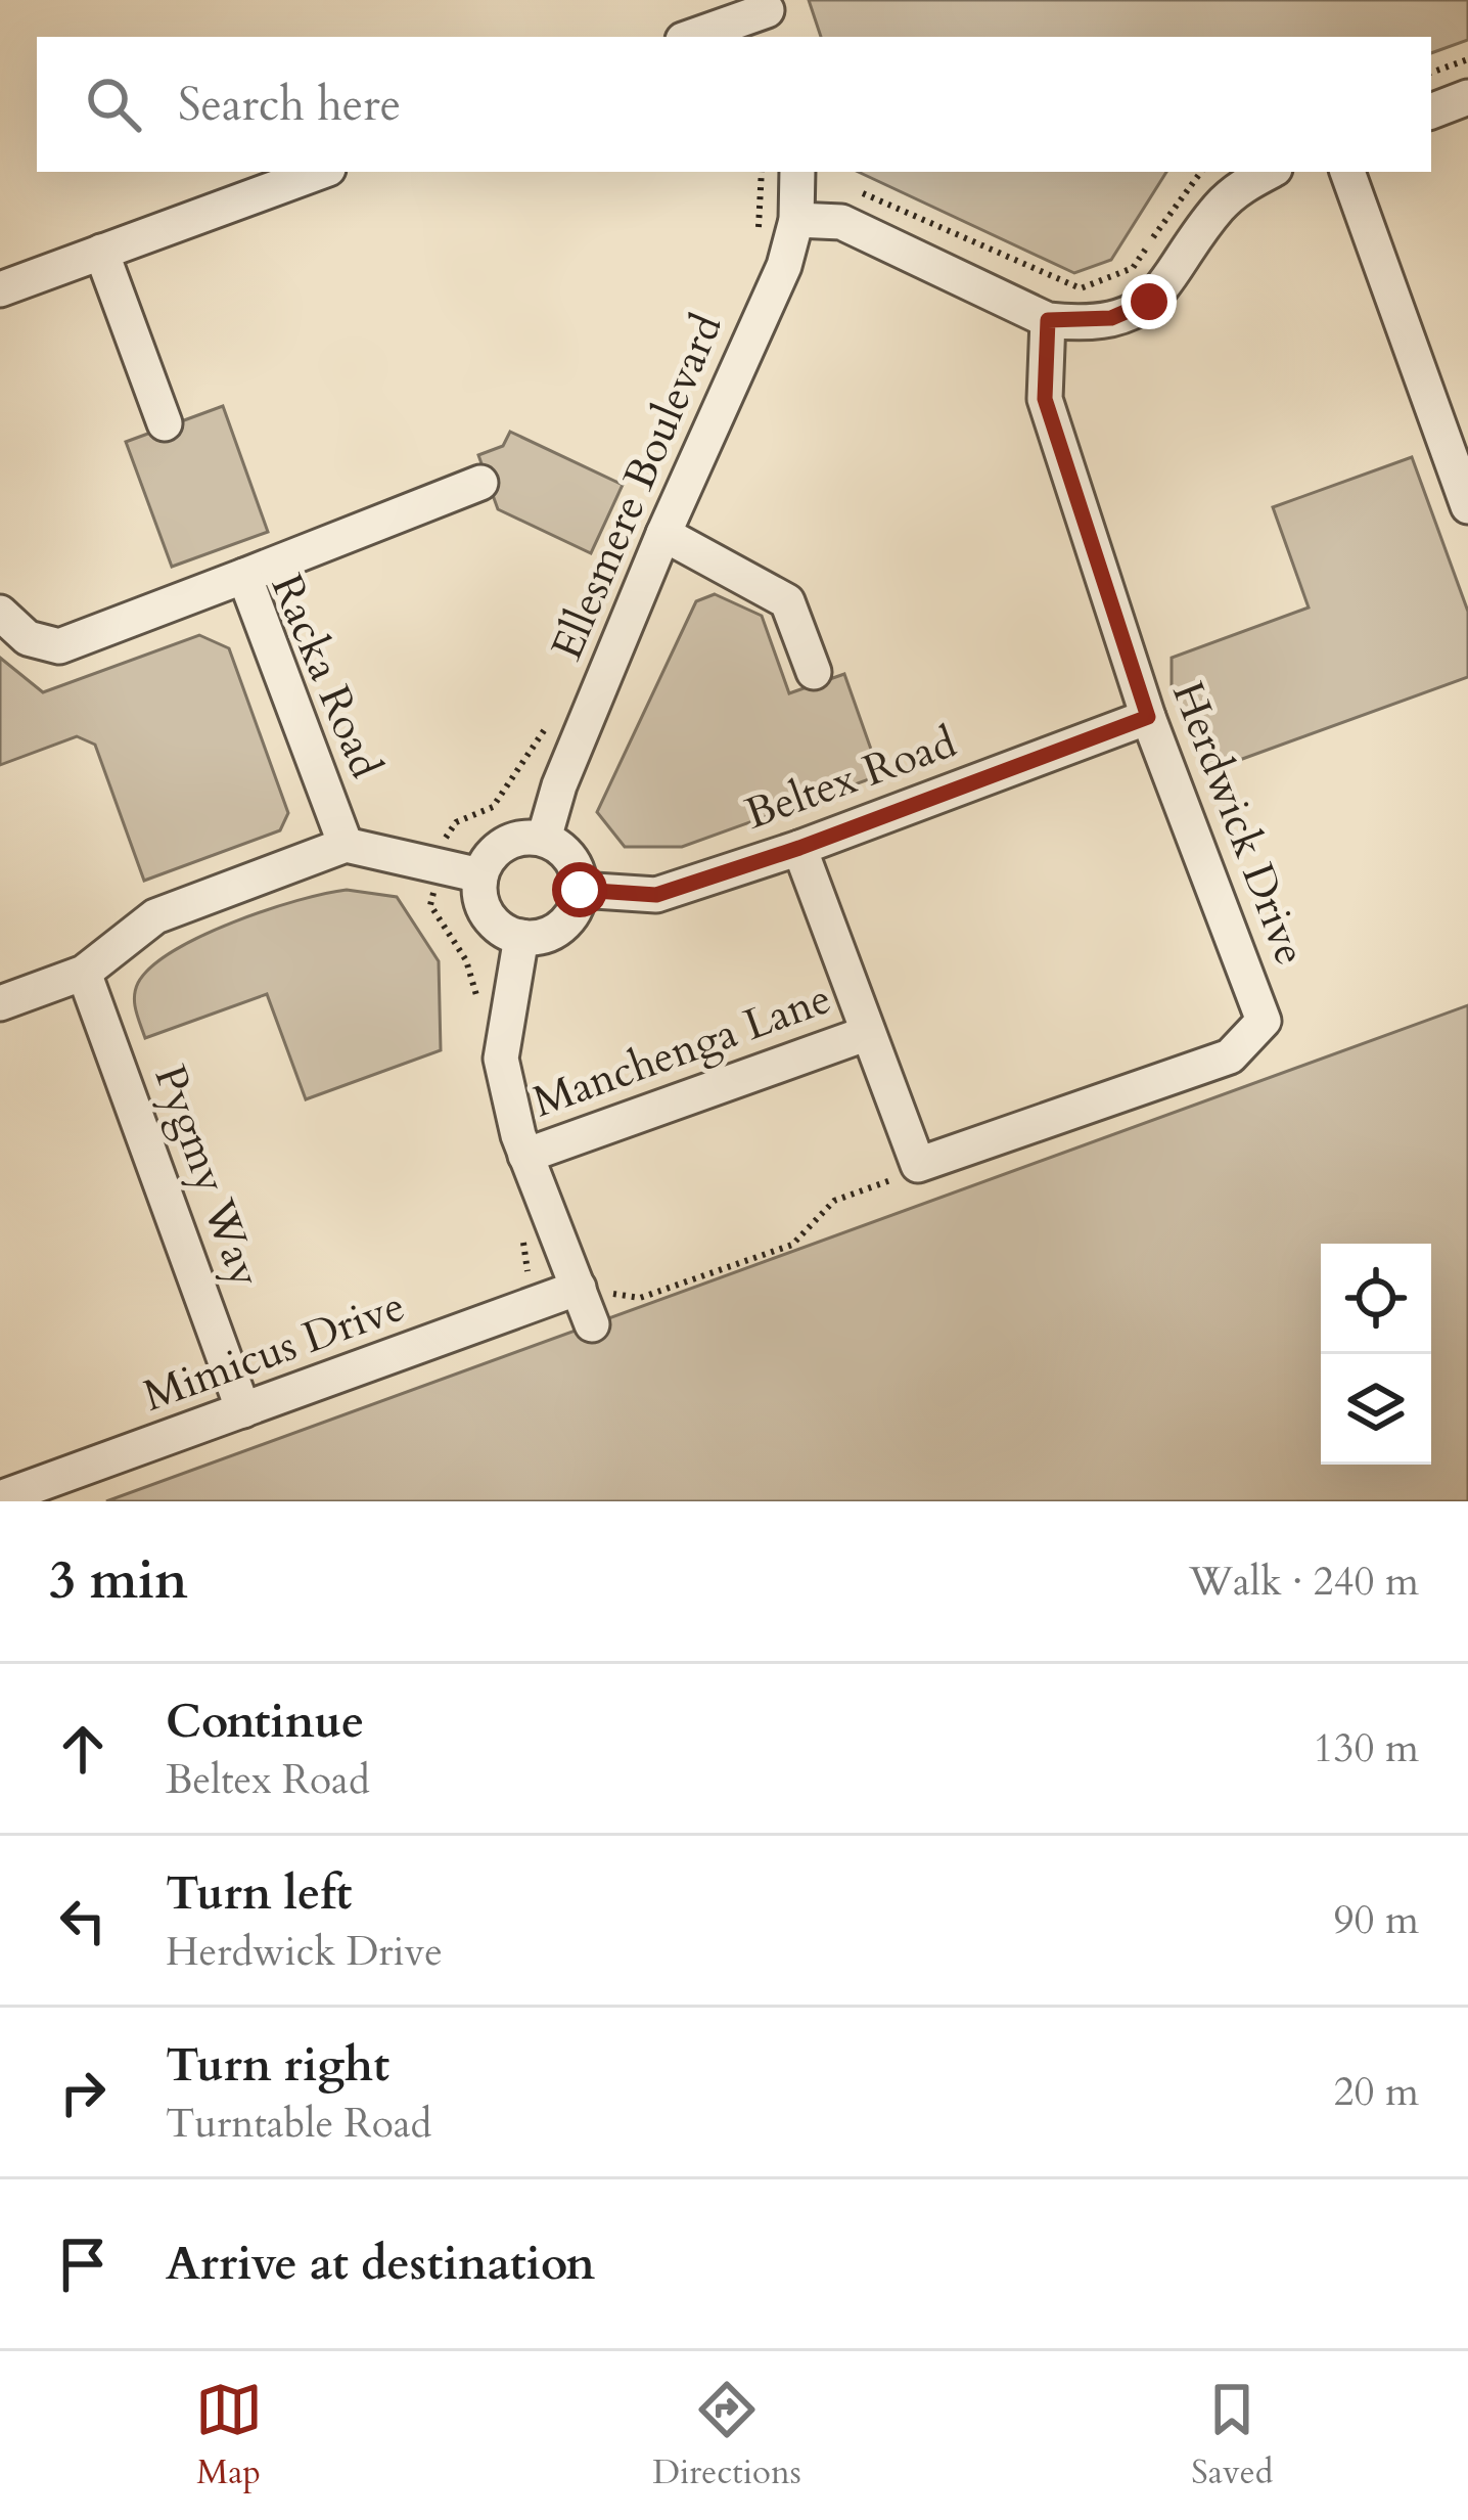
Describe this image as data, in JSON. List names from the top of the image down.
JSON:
{
  "streets": {
    "street": [
      "Ellesmere Boulevard",
      "Racka Road",
      "Beltex Road",
      "Herdwick Drive",
      "Manchenga Lane",
      "Pygmy Way",
      "Mimicus Drive"
    ]
  },
  "crossings": [
    ["Ellesmere Boulevard", "Beltex Road"],
    ["Beltex Road", "Herdwick Drive"],
    ["Pygmy Way", "Mimicus Drive"]
  ],
  "page": {
    "search": "Search here",
    "heading": ["3 min", "Walk · 240 m"],
    "list": [
      ["Continue", "Beltex Road", "130 m"],
      ["Turn left", "Herdwick Drive", "90 m"],
      ["Turn right", "Turntable Road", "20 m"],
      "Arrive at destination"
    ],
    "nav": ["Map", "Directions", "Saved"]
  }
}
